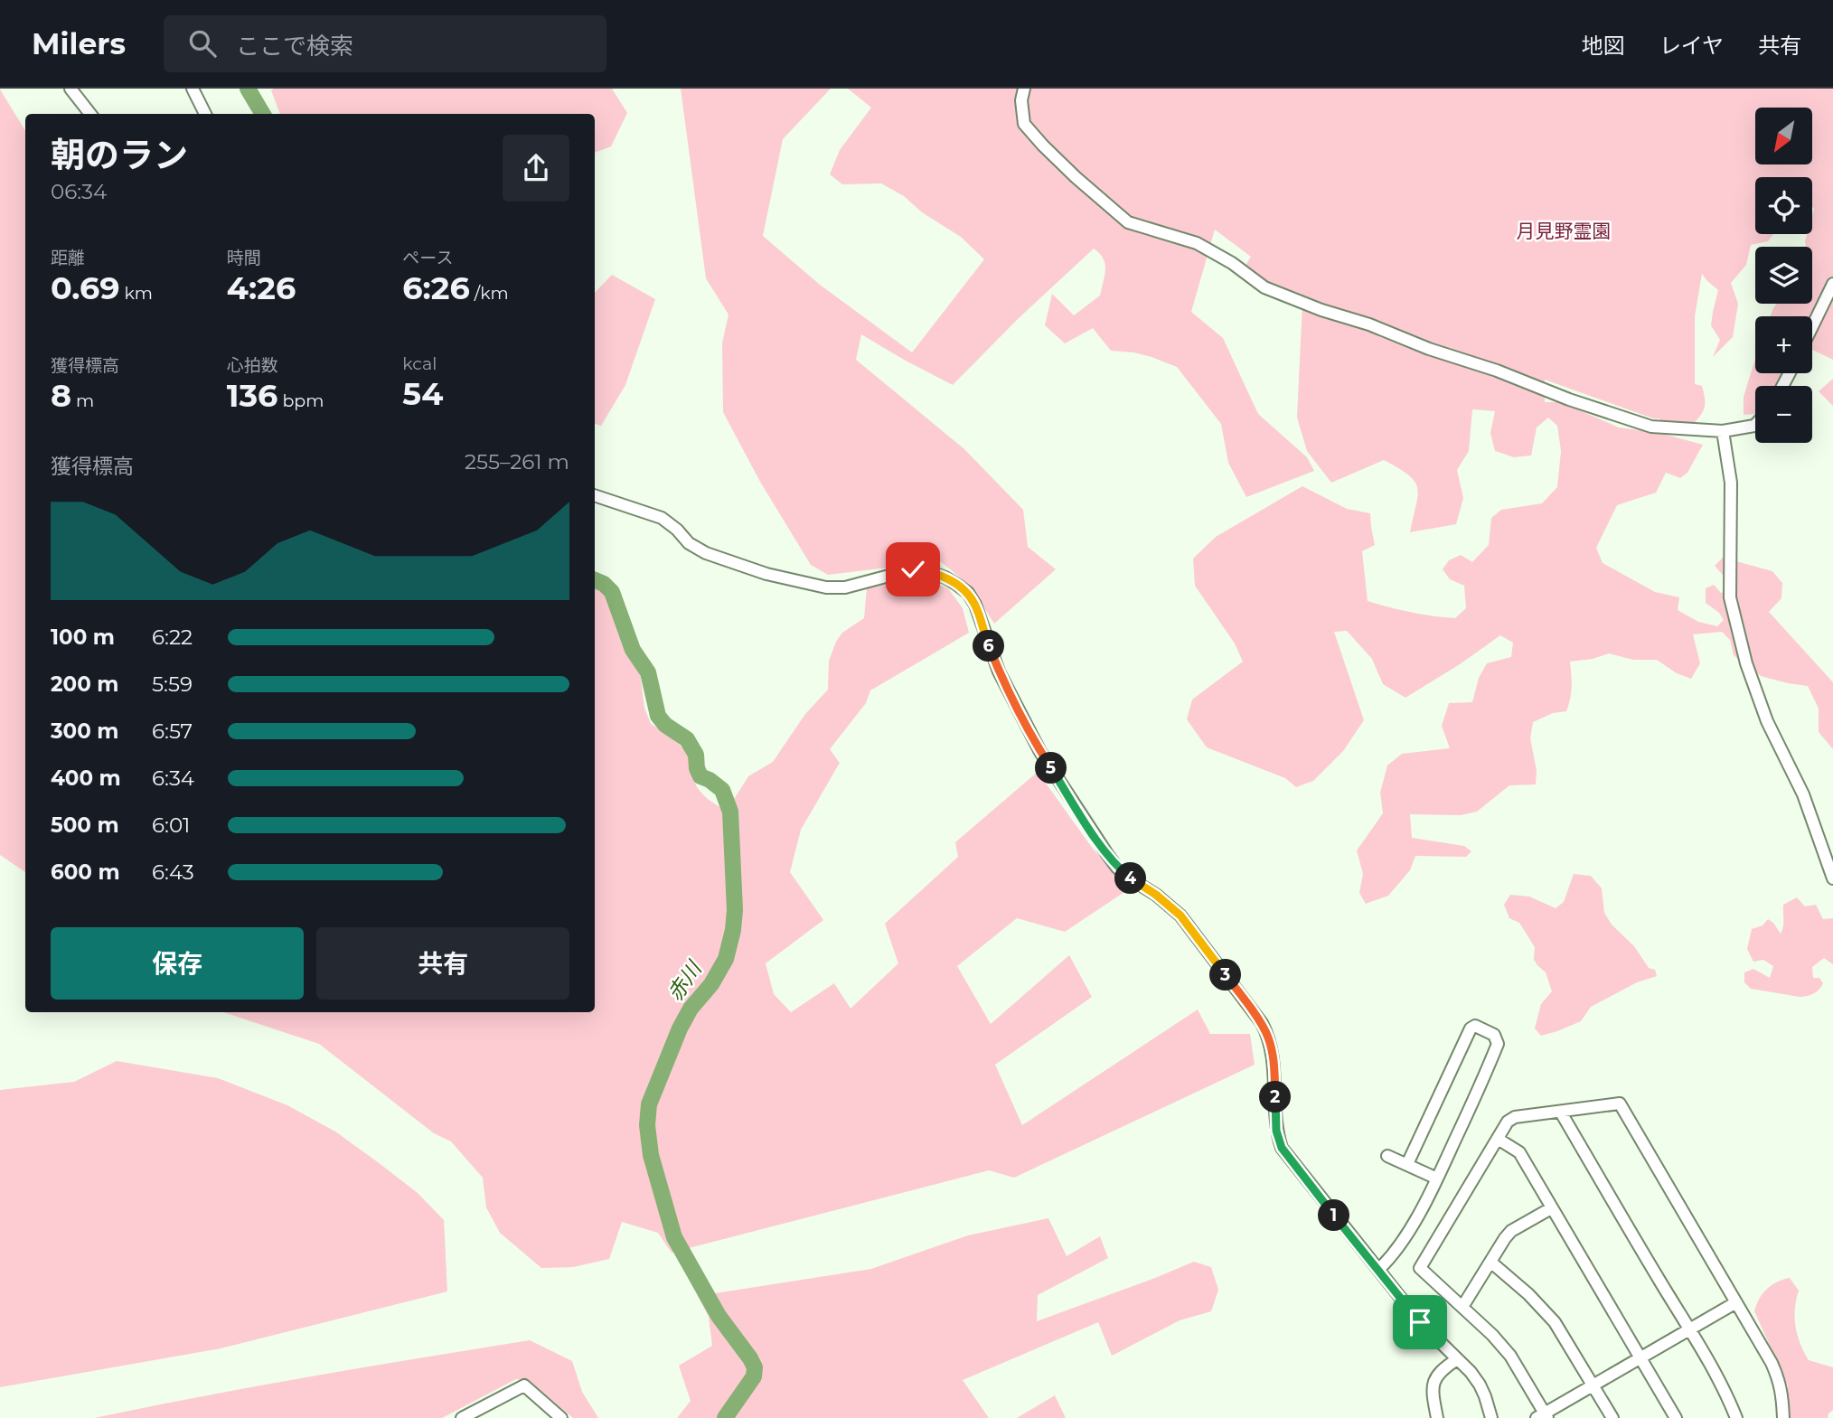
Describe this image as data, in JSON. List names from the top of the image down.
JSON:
{
  "water": ["赤川"],
  "parks": ["月見野霊園"],
  "north": "bottom left",
  "page": {
    "header": "Milers",
    "search": "ここで検索",
    "nav": ["地図", "レイヤ", "共有"],
    "map_buttons": ["+", "−"],
    "heading": ["朝のラン", "06:34"],
    "stats": [
      ["距離", "0.69 km"],
      ["時間", "4:26"],
      ["ペース", "6:26 /km"],
      ["獲得標高", "8 m"],
      ["心拍数", "136 bpm"],
      ["kcal", "54"]
    ],
    "chart": ["獲得標高", "255–261 m"],
    "list": [
      {
        "name": "100 m",
        "note": "6:22"
      },
      {
        "name": "200 m",
        "note": "5:59"
      },
      {
        "name": "300 m",
        "note": "6:57"
      },
      {
        "name": "400 m",
        "note": "6:34"
      },
      {
        "name": "500 m",
        "note": "6:01"
      },
      {
        "name": "600 m",
        "note": "6:43"
      }
    ],
    "pins": [
      "6",
      "5",
      "4",
      "3",
      "2",
      "1"
    ],
    "buttons": ["保存", "共有"]
  }
}
